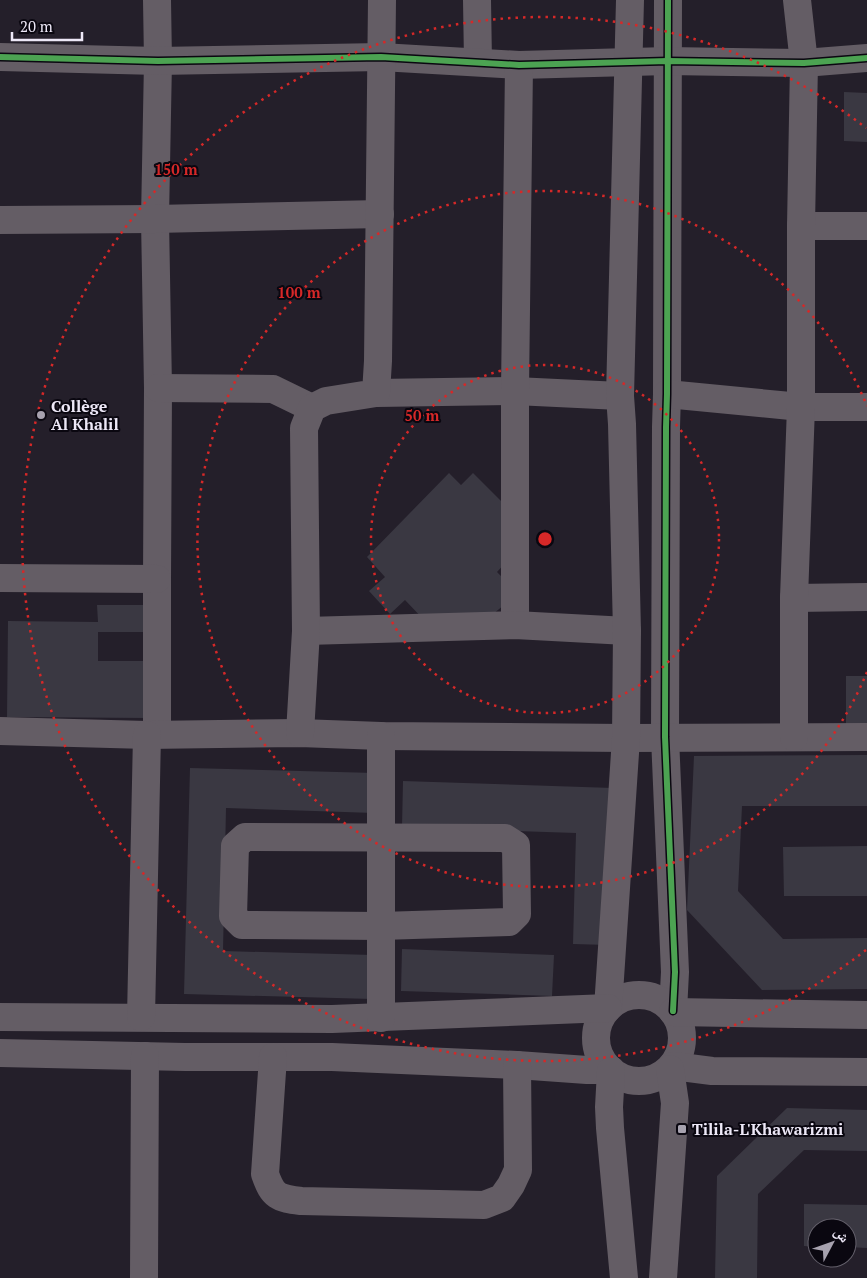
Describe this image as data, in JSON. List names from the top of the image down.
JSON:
{
  "places": {
    "other": ["Collège Al Khalil"],
    "transit": ["Tilila-L'Khawarizmi"]
  },
  "scale_bar": "20 m",
  "north": "top right",
  "rings": ["150 m", "100 m", "50 m"]
}
